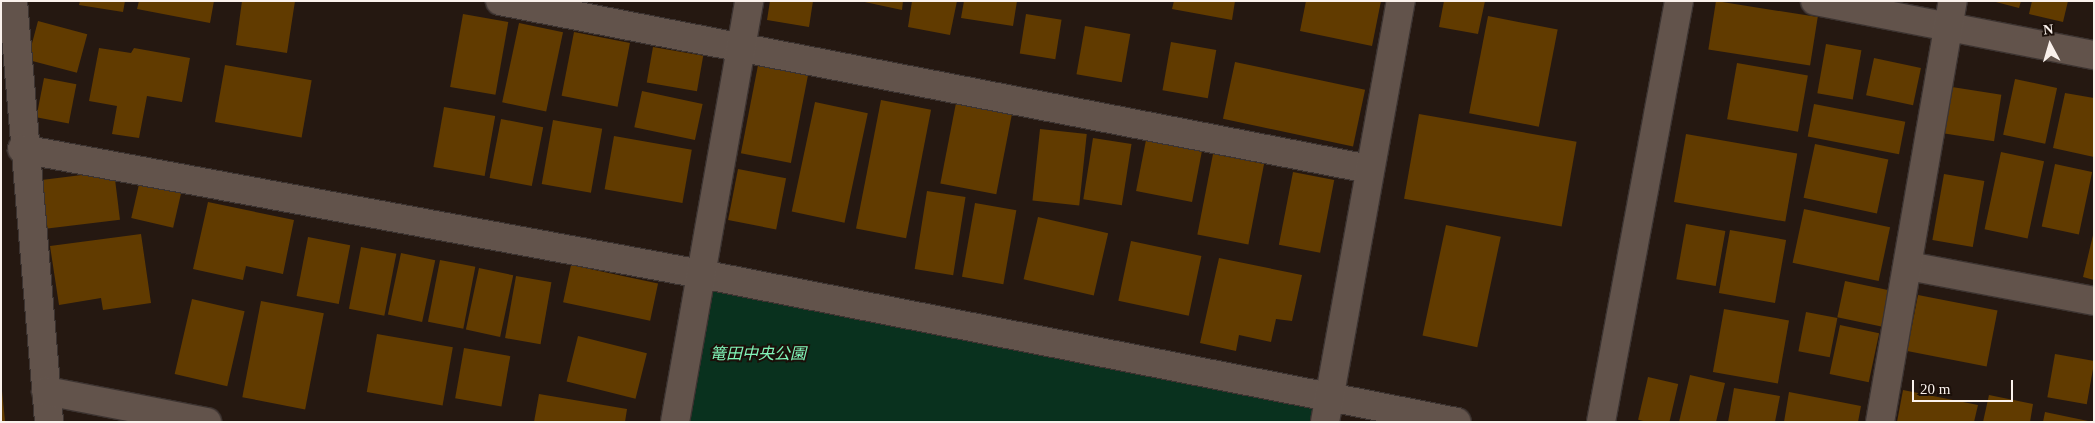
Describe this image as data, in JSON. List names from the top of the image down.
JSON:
{
  "parks": ["篭田中央公園"],
  "scale_bar": "20 m",
  "north": "top"
}
